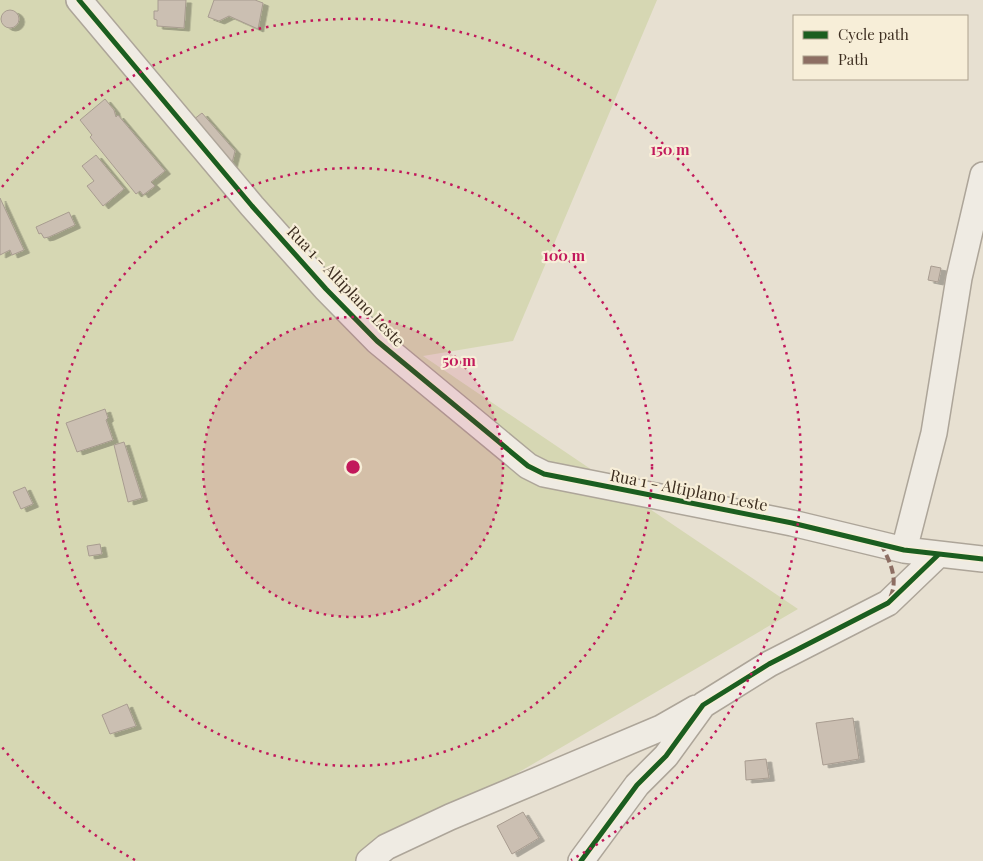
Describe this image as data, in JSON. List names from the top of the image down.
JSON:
{
  "streets": {
    "street": ["Rua 1 - Altiplano Leste"]
  },
  "legend": ["Cycle path", "Path"],
  "rings": ["150 m", "100 m", "50 m"]
}
